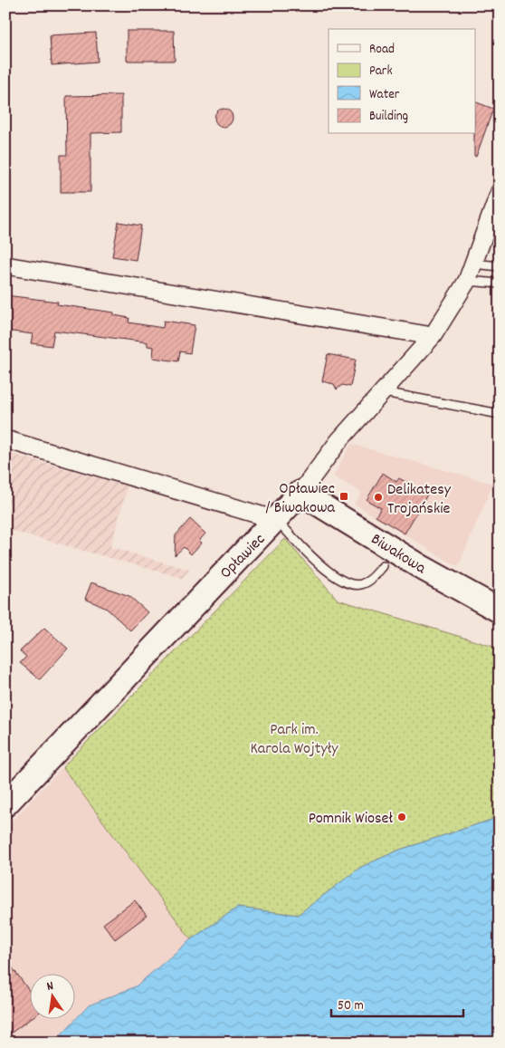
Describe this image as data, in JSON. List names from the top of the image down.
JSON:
{
  "streets": {
    "street": ["Biwakowa", "Opławiec"]
  },
  "crossings": [
    ["Biwakowa", "Opławiec"]
  ],
  "parks": ["Park im. Karola Wojtyły"],
  "places": {
    "transit": ["Opławiec / Biwakowa"],
    "other": ["Delikatesy Trojańskie", "Pomnik Wioseł"]
  },
  "legend": [
    "Road",
    "Park",
    "Water",
    "Building"
  ],
  "scale_bar": "50 m",
  "north": "top"
}
